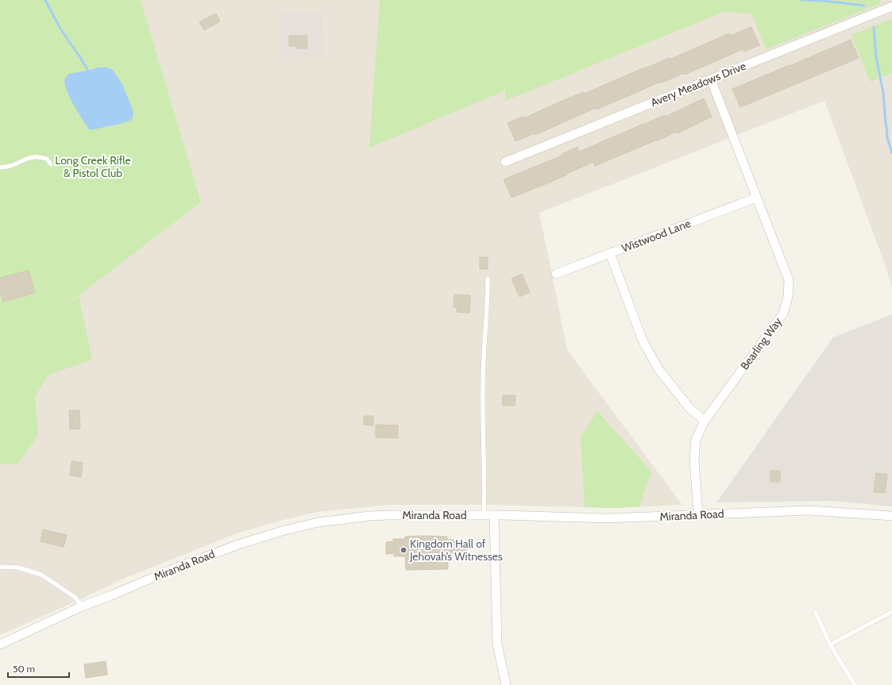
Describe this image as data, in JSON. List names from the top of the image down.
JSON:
{
  "streets": {
    "street": [
      "Avery Meadows Drive",
      "Wistwood Lane",
      "Bearling Way",
      "Miranda Road"
    ]
  },
  "crossings": [
    ["Avery Meadows Drive", "Bearling Way"],
    ["Wistwood Lane", "Bearling Way"],
    ["Bearling Way", "Miranda Road"]
  ],
  "parks": ["Long Creek Rifle & Pistol Club"],
  "places": ["Kingdom Hall of Jehovah’s Witnesses"],
  "scale_bar": "50 m"
}
